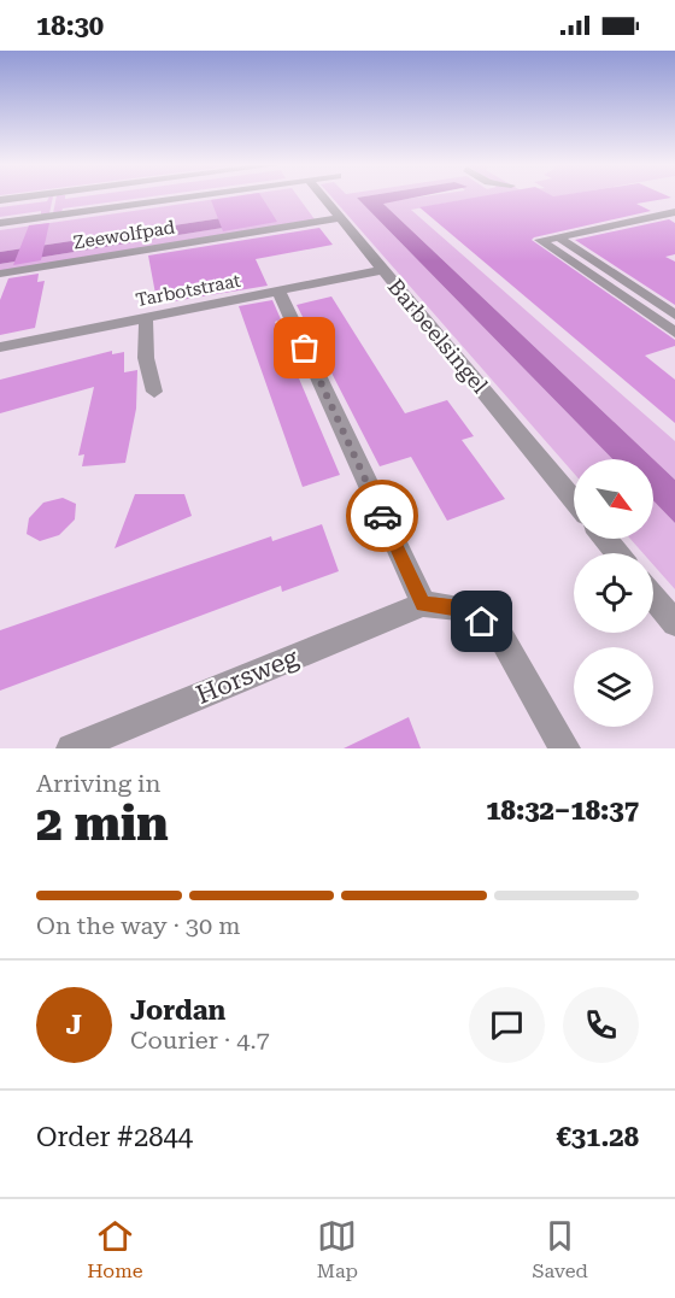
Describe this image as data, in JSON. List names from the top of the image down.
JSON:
{
  "streets": {
    "street": [
      "Zeewolfpad",
      "Tarbotstraat",
      "Barbeelsingel",
      "Horsweg"
    ]
  },
  "crossings": [
    ["Zeewolfpad", "Barbeelsingel"],
    ["Tarbotstraat", "Barbeelsingel"]
  ],
  "north": "bottom right",
  "page": {
    "status": "18:30",
    "heading": ["2 min", "Arriving in", "18:32–18:37"],
    "panel": [
      "Jordan",
      "Courier · 4.7",
      "Order #2844",
      "€31.28"
    ],
    "bar": "On the way · 30 m",
    "round": "J",
    "tabs": ["Home", "Map", "Saved"]
  }
}
